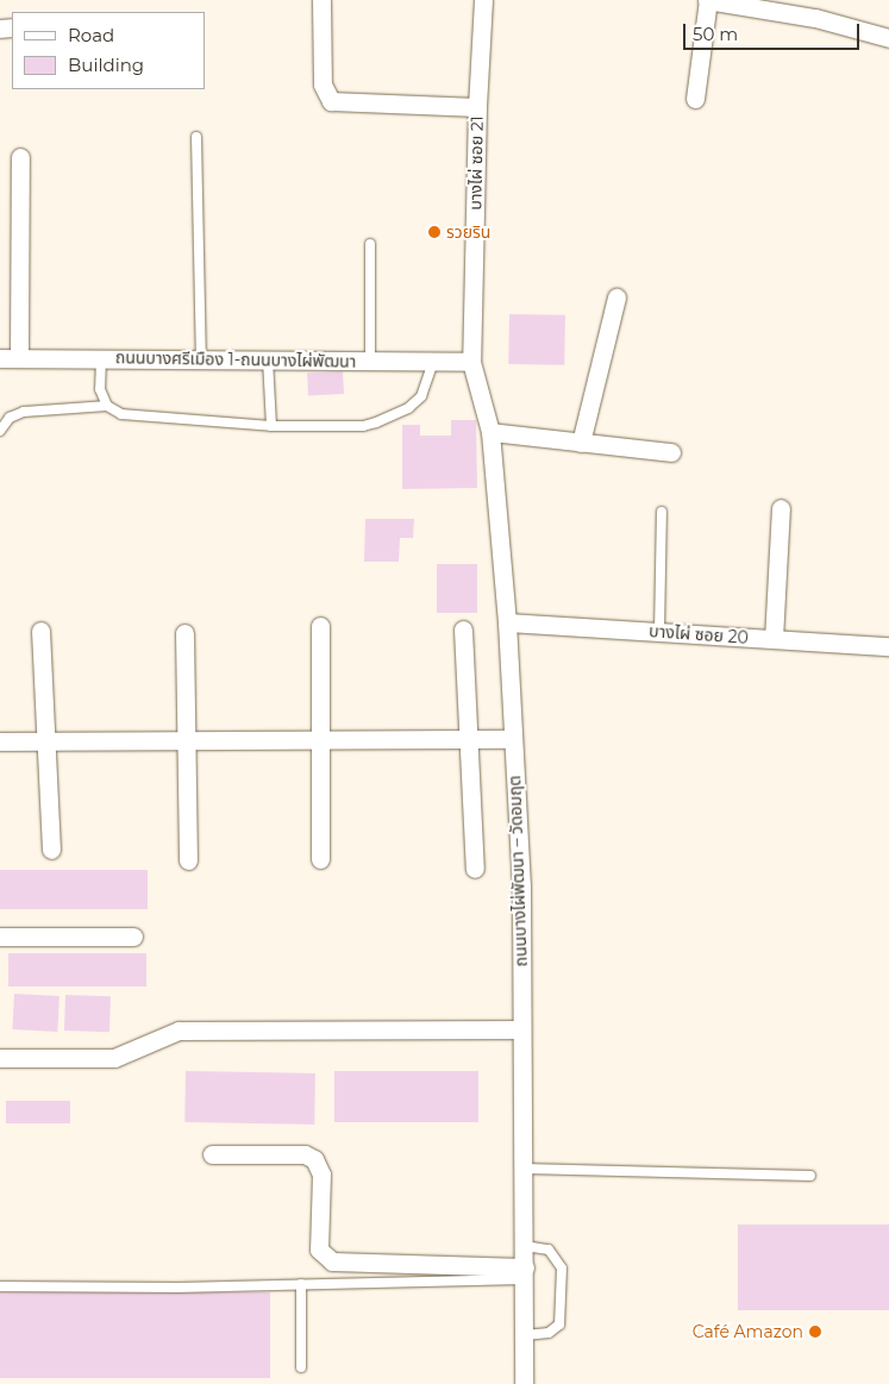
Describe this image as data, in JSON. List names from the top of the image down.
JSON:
{
  "streets": {
    "street": [
      "บางไผ่ ซอย 21",
      "ถนนบางศรีเมือง 1-ถนนบางไผ่พัฒนา",
      "บางไผ่ ซอย 20",
      "ถนนบางไผ่พัฒนา – วัดอมฤต"
    ]
  },
  "crossings": [
    ["บางไผ่ ซอย 21", "ถนนบางศรีเมือง 1-ถนนบางไผ่พัฒนา"],
    ["บางไผ่ ซอย 21", "ถนนบางไผ่พัฒนา – วัดอมฤต"],
    ["ถนนบางศรีเมือง 1-ถนนบางไผ่พัฒนา", "ถนนบางไผ่พัฒนา – วัดอมฤต"],
    ["บางไผ่ ซอย 20", "ถนนบางไผ่พัฒนา – วัดอมฤต"]
  ],
  "places": ["รวยริน", "Café Amazon"],
  "legend": ["Road", "Building"],
  "scale_bar": "50 m"
}
